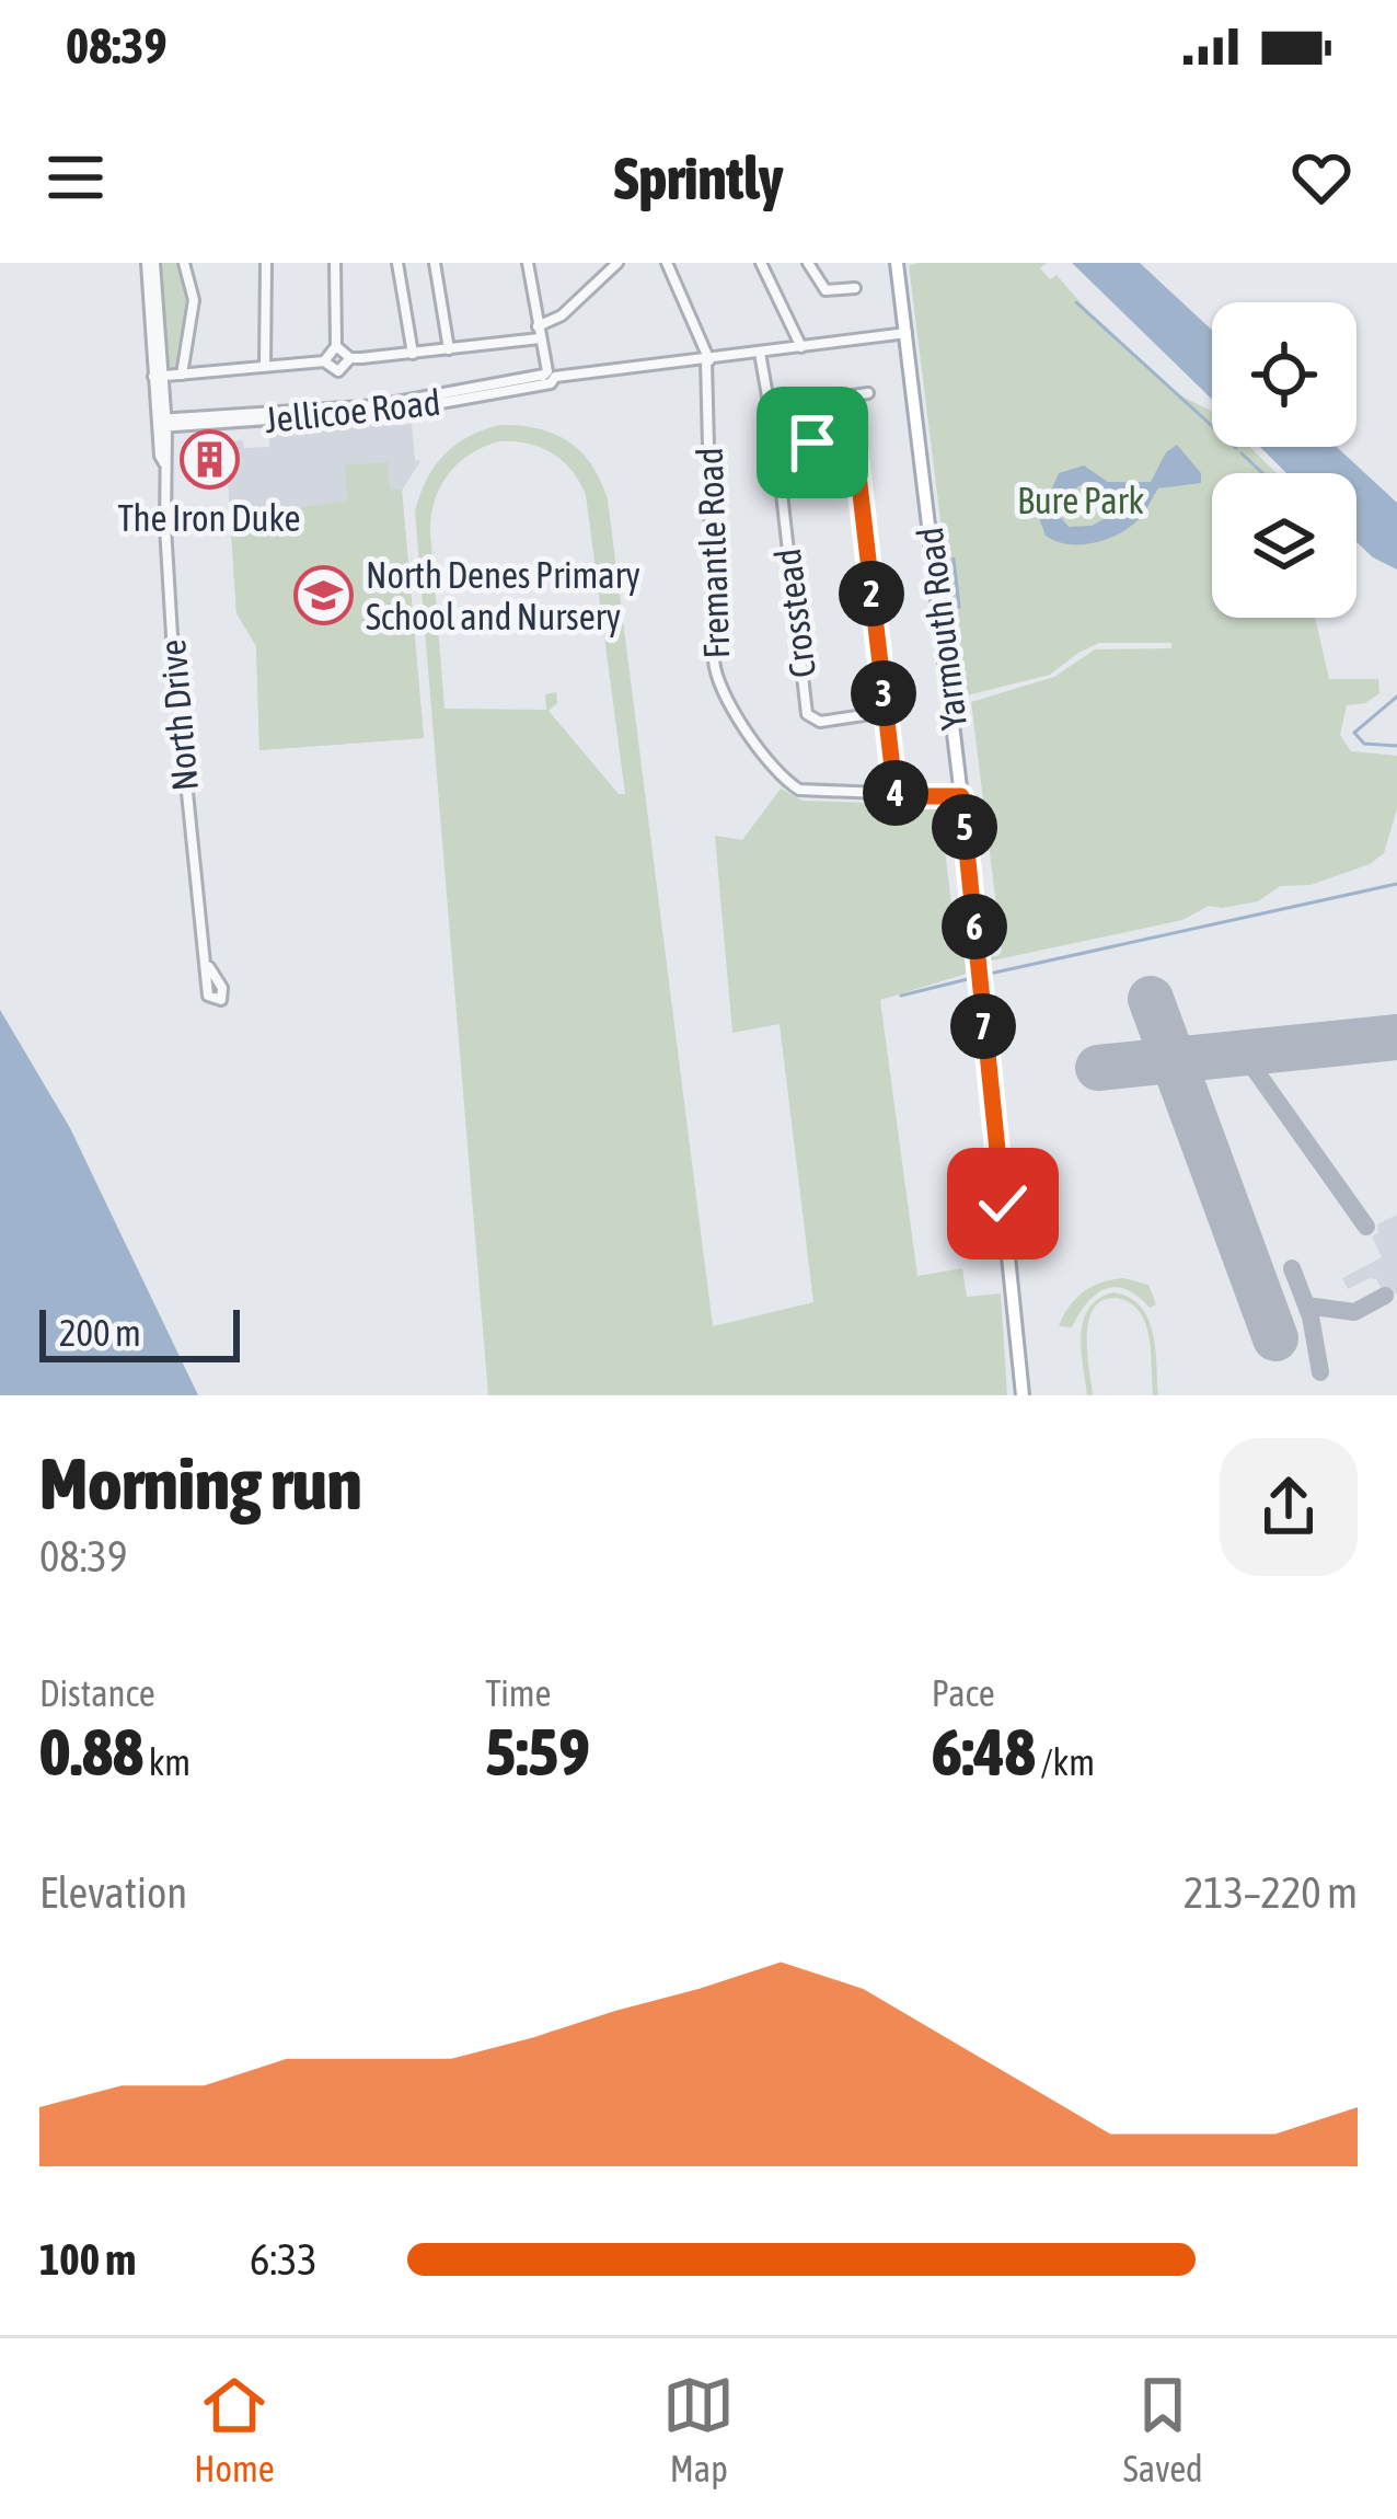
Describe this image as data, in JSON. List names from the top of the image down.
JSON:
{
  "streets": {
    "main road": ["Yarmouth Road"],
    "street": [
      "Jellicoe Road",
      "Fremantle Road",
      "Crosstead",
      "North Drive"
    ]
  },
  "crossings": [
    ["Jellicoe Road", "Fremantle Road"],
    ["Jellicoe Road", "Crosstead"],
    ["Jellicoe Road", "Yarmouth Road"],
    ["Jellicoe Road", "North Drive"],
    ["Fremantle Road", "Yarmouth Road"]
  ],
  "parks": ["Bure Park"],
  "places": {
    "building": ["The Iron Duke"],
    "school or university": ["North Denes Primary School and Nursery"]
  },
  "scale_bar": "200 m",
  "page": {
    "status": "08:39",
    "header": "Sprintly",
    "pins": [
      "2",
      "3",
      "4",
      "5",
      "6",
      "7"
    ],
    "scale": "200 m",
    "heading": ["Morning run", "08:39"],
    "stats": [
      ["Distance", "0.88 km"],
      ["Time", "5:59"],
      ["Pace", "6:48 /km"]
    ],
    "chart": ["Elevation", "213–220 m"],
    "list": [
      {
        "name": "100 m",
        "note": "6:33"
      }
    ],
    "tabs": ["Home", "Map", "Saved"]
  }
}
